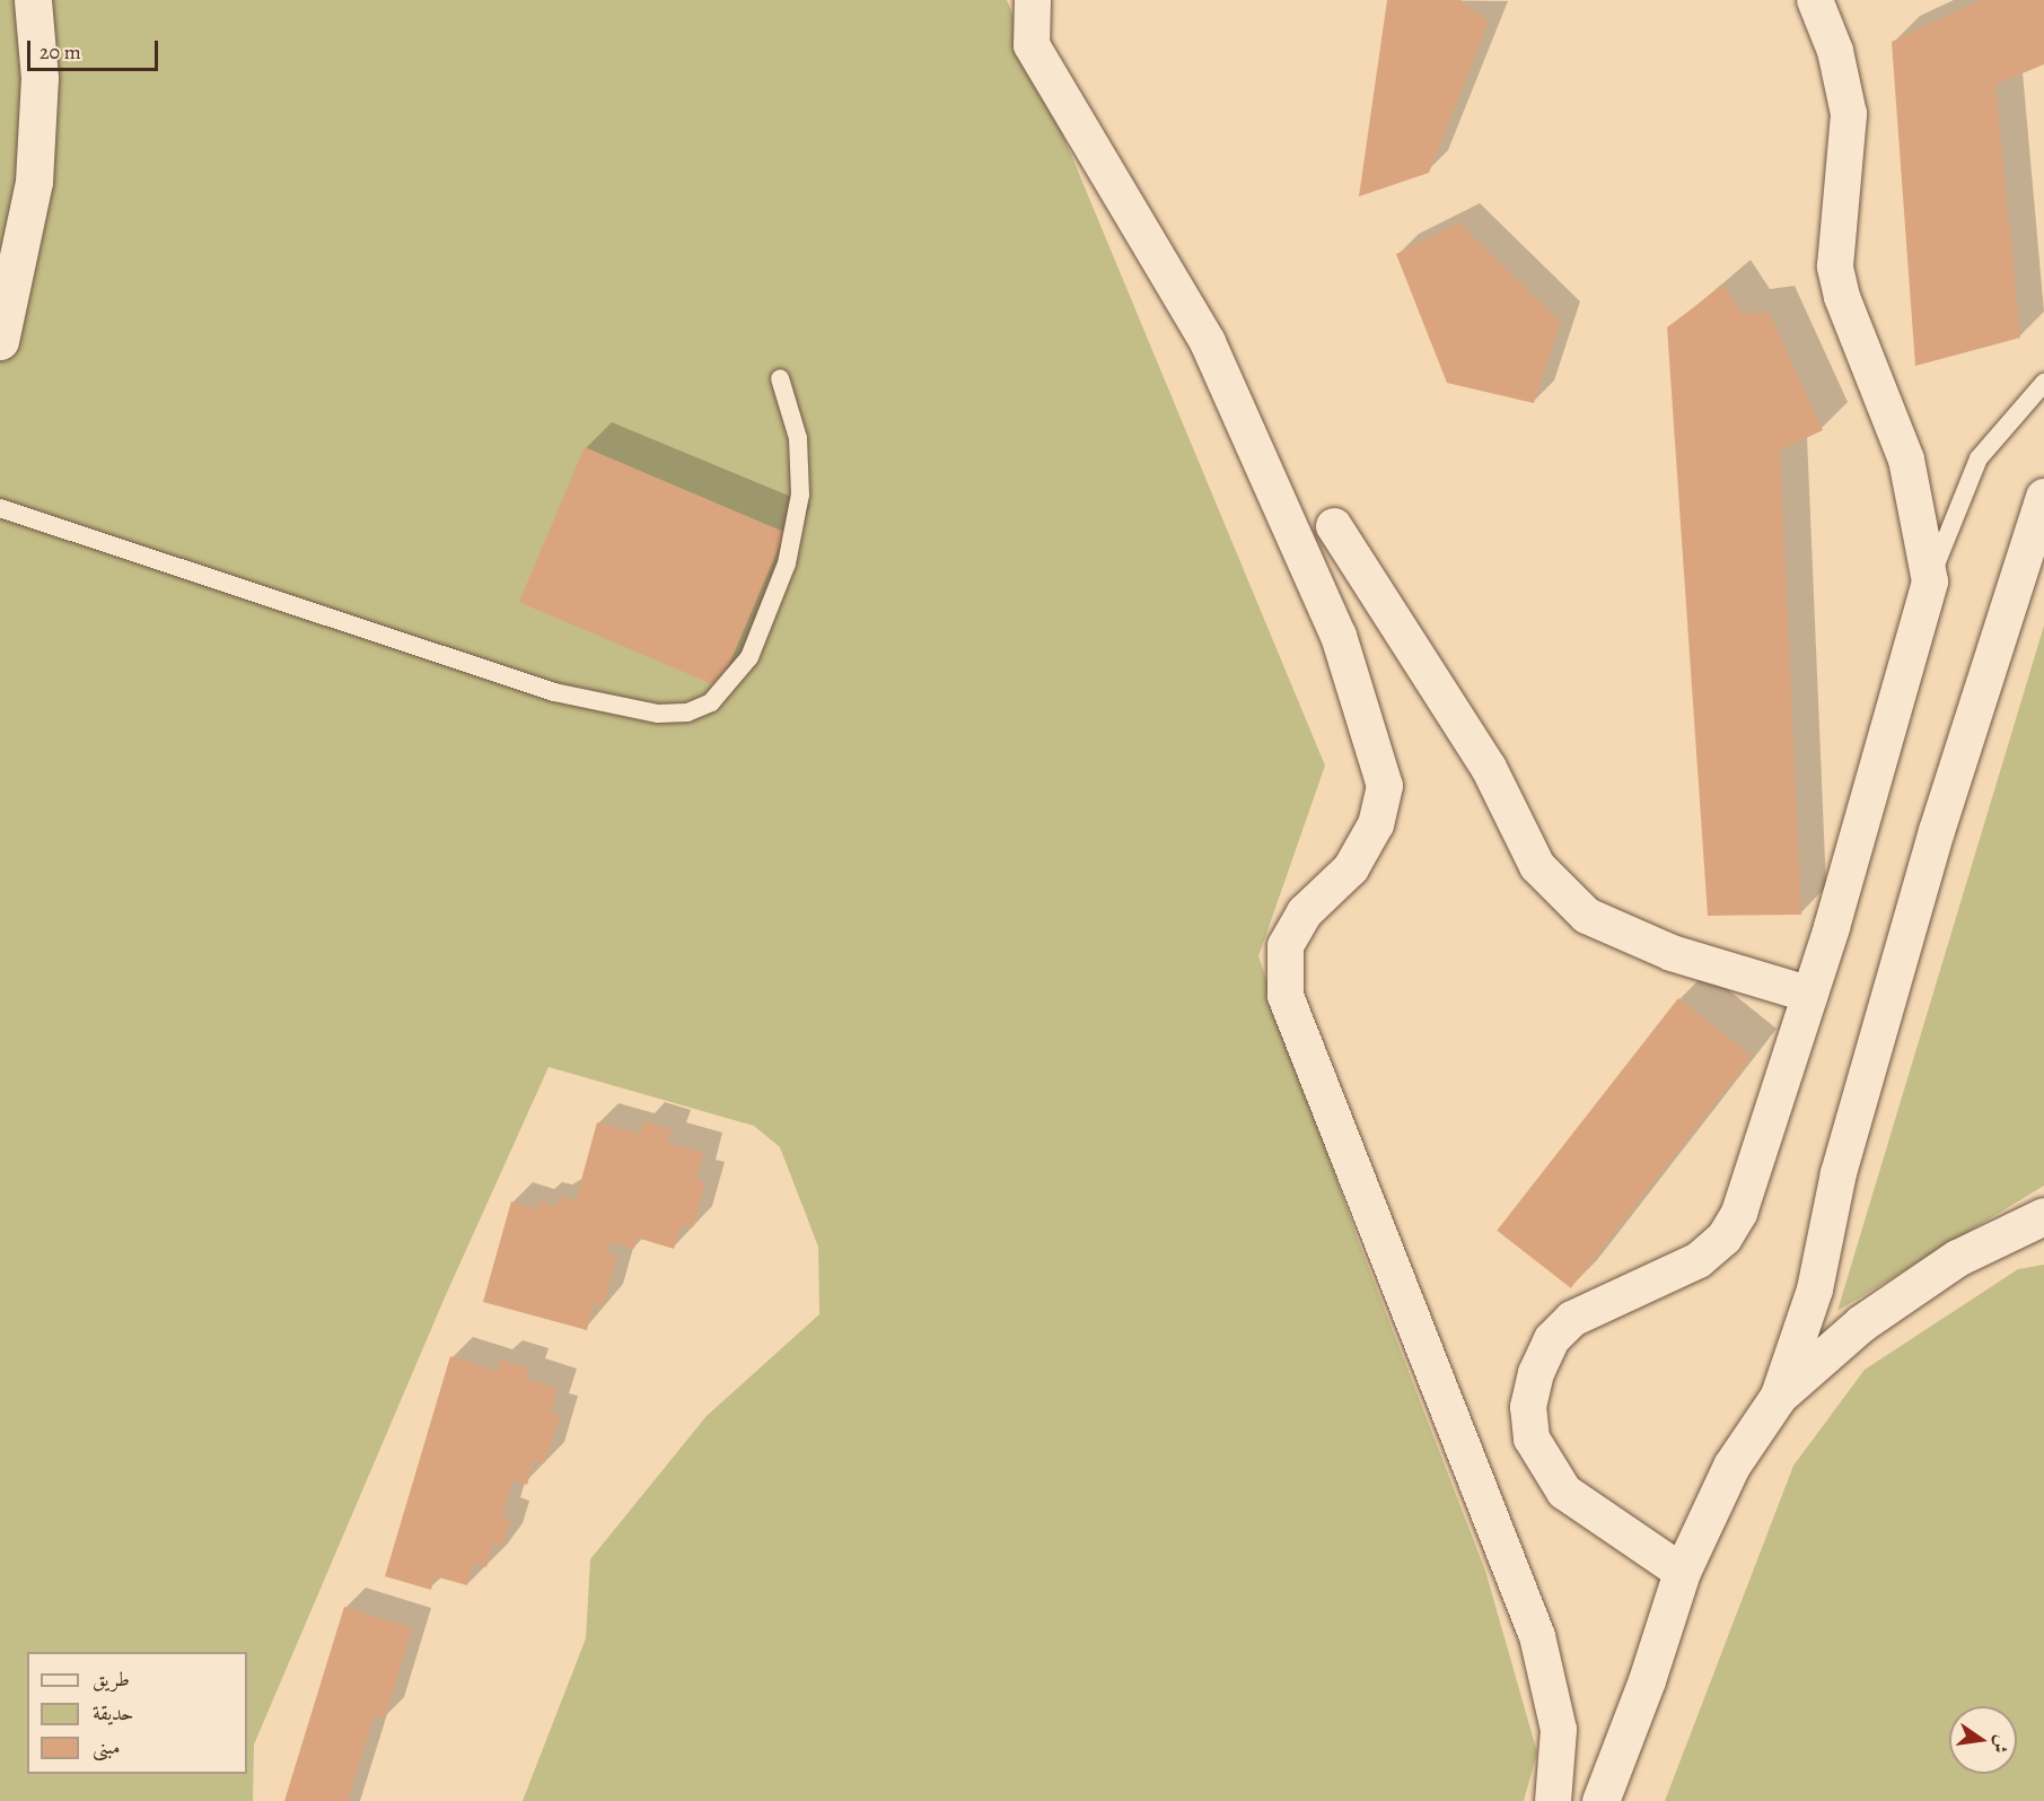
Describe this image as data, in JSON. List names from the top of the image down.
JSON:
{
  "legend": ["طريق", "حديقة", "مبنى"],
  "scale_bar": "20 m",
  "north": "right"
}
